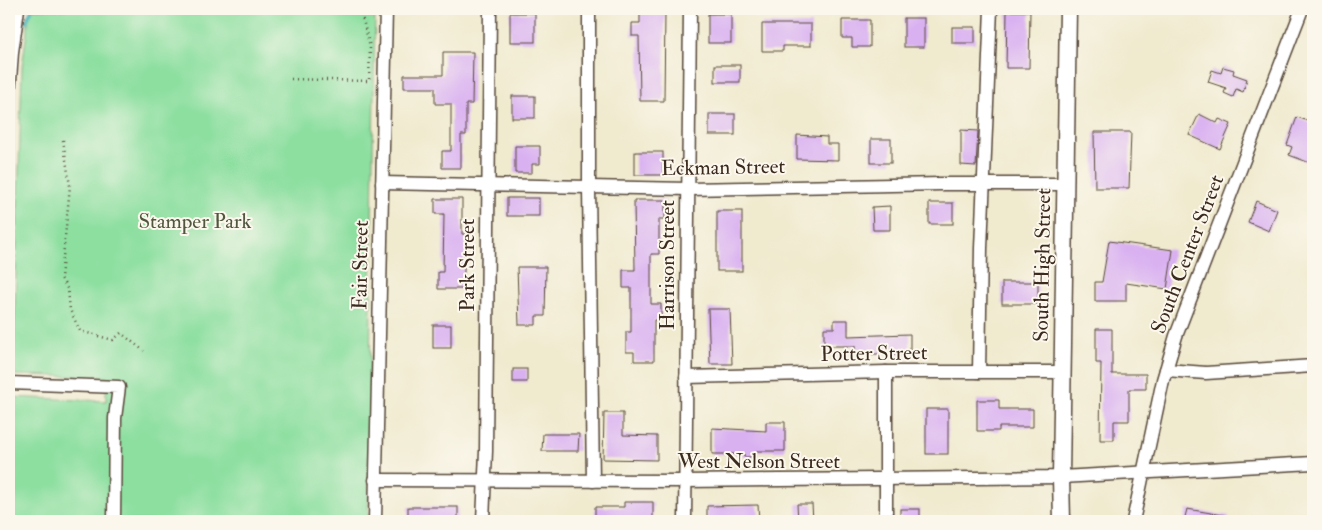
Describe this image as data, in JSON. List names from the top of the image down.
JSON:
{
  "streets": {
    "main road": ["South High Street"],
    "street": [
      "Eckman Street",
      "South Center Street",
      "Fair Street",
      "Park Street",
      "Harrison Street",
      "Potter Street",
      "West Nelson Street"
    ]
  },
  "crossings": [
    ["Eckman Street", "Fair Street"],
    ["Eckman Street", "Park Street"],
    ["Eckman Street", "Harrison Street"],
    ["Eckman Street", "South High Street"],
    ["South Center Street", "West Nelson Street"],
    ["Fair Street", "West Nelson Street"],
    ["Park Street", "West Nelson Street"],
    ["Harrison Street", "Potter Street"],
    ["Harrison Street", "West Nelson Street"],
    ["South High Street", "Potter Street"],
    ["South High Street", "West Nelson Street"]
  ],
  "parks": ["Stamper Park"]
}
